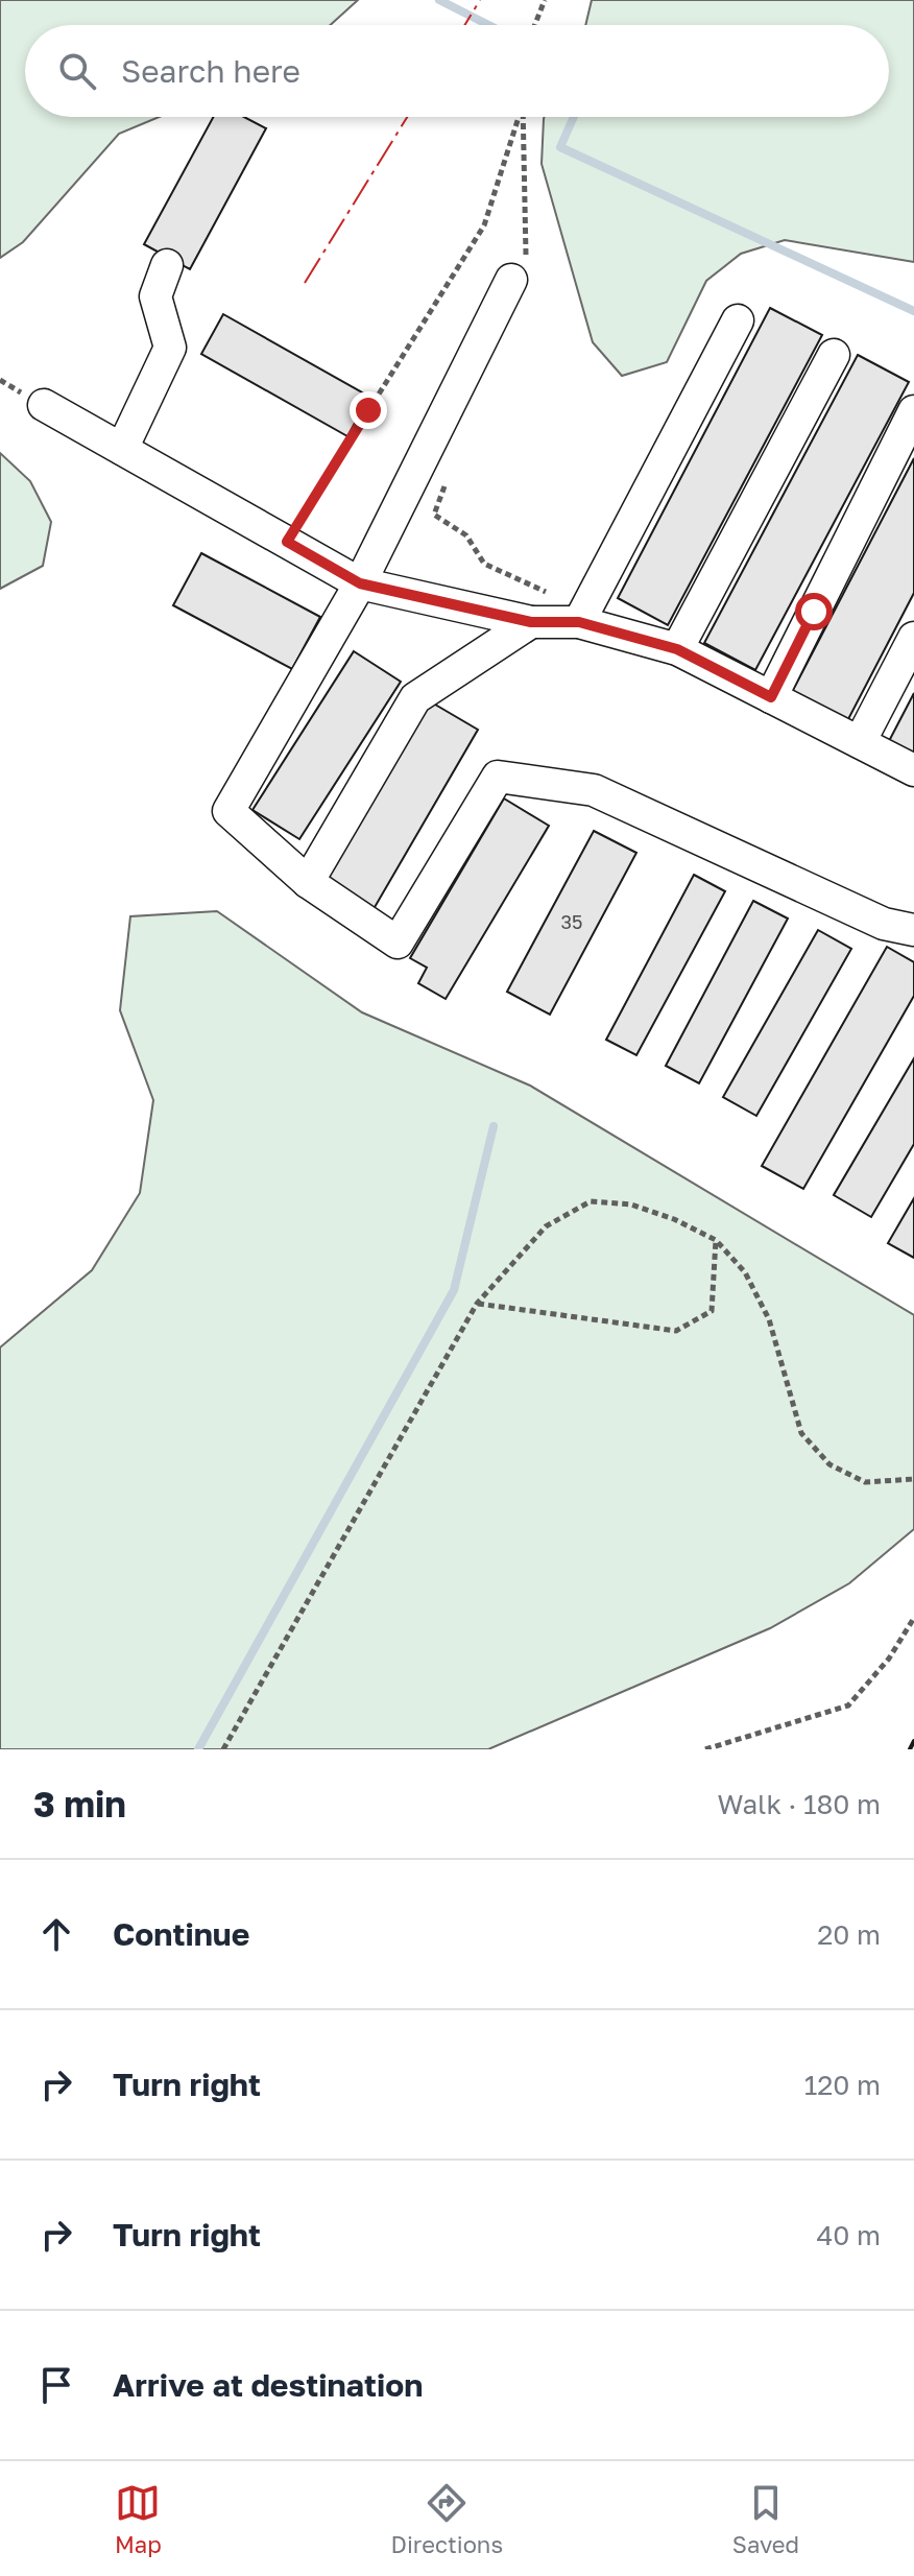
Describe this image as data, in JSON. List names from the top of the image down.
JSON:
{
  "house_numbers": ["35"],
  "page": {
    "search": "Search here",
    "heading": ["3 min", "Walk · 180 m"],
    "list": [
      ["Continue", "20 m"],
      ["Turn right", "120 m"],
      ["Turn right", "40 m"],
      "Arrive at destination"
    ],
    "nav": ["Map", "Directions", "Saved"]
  }
}
